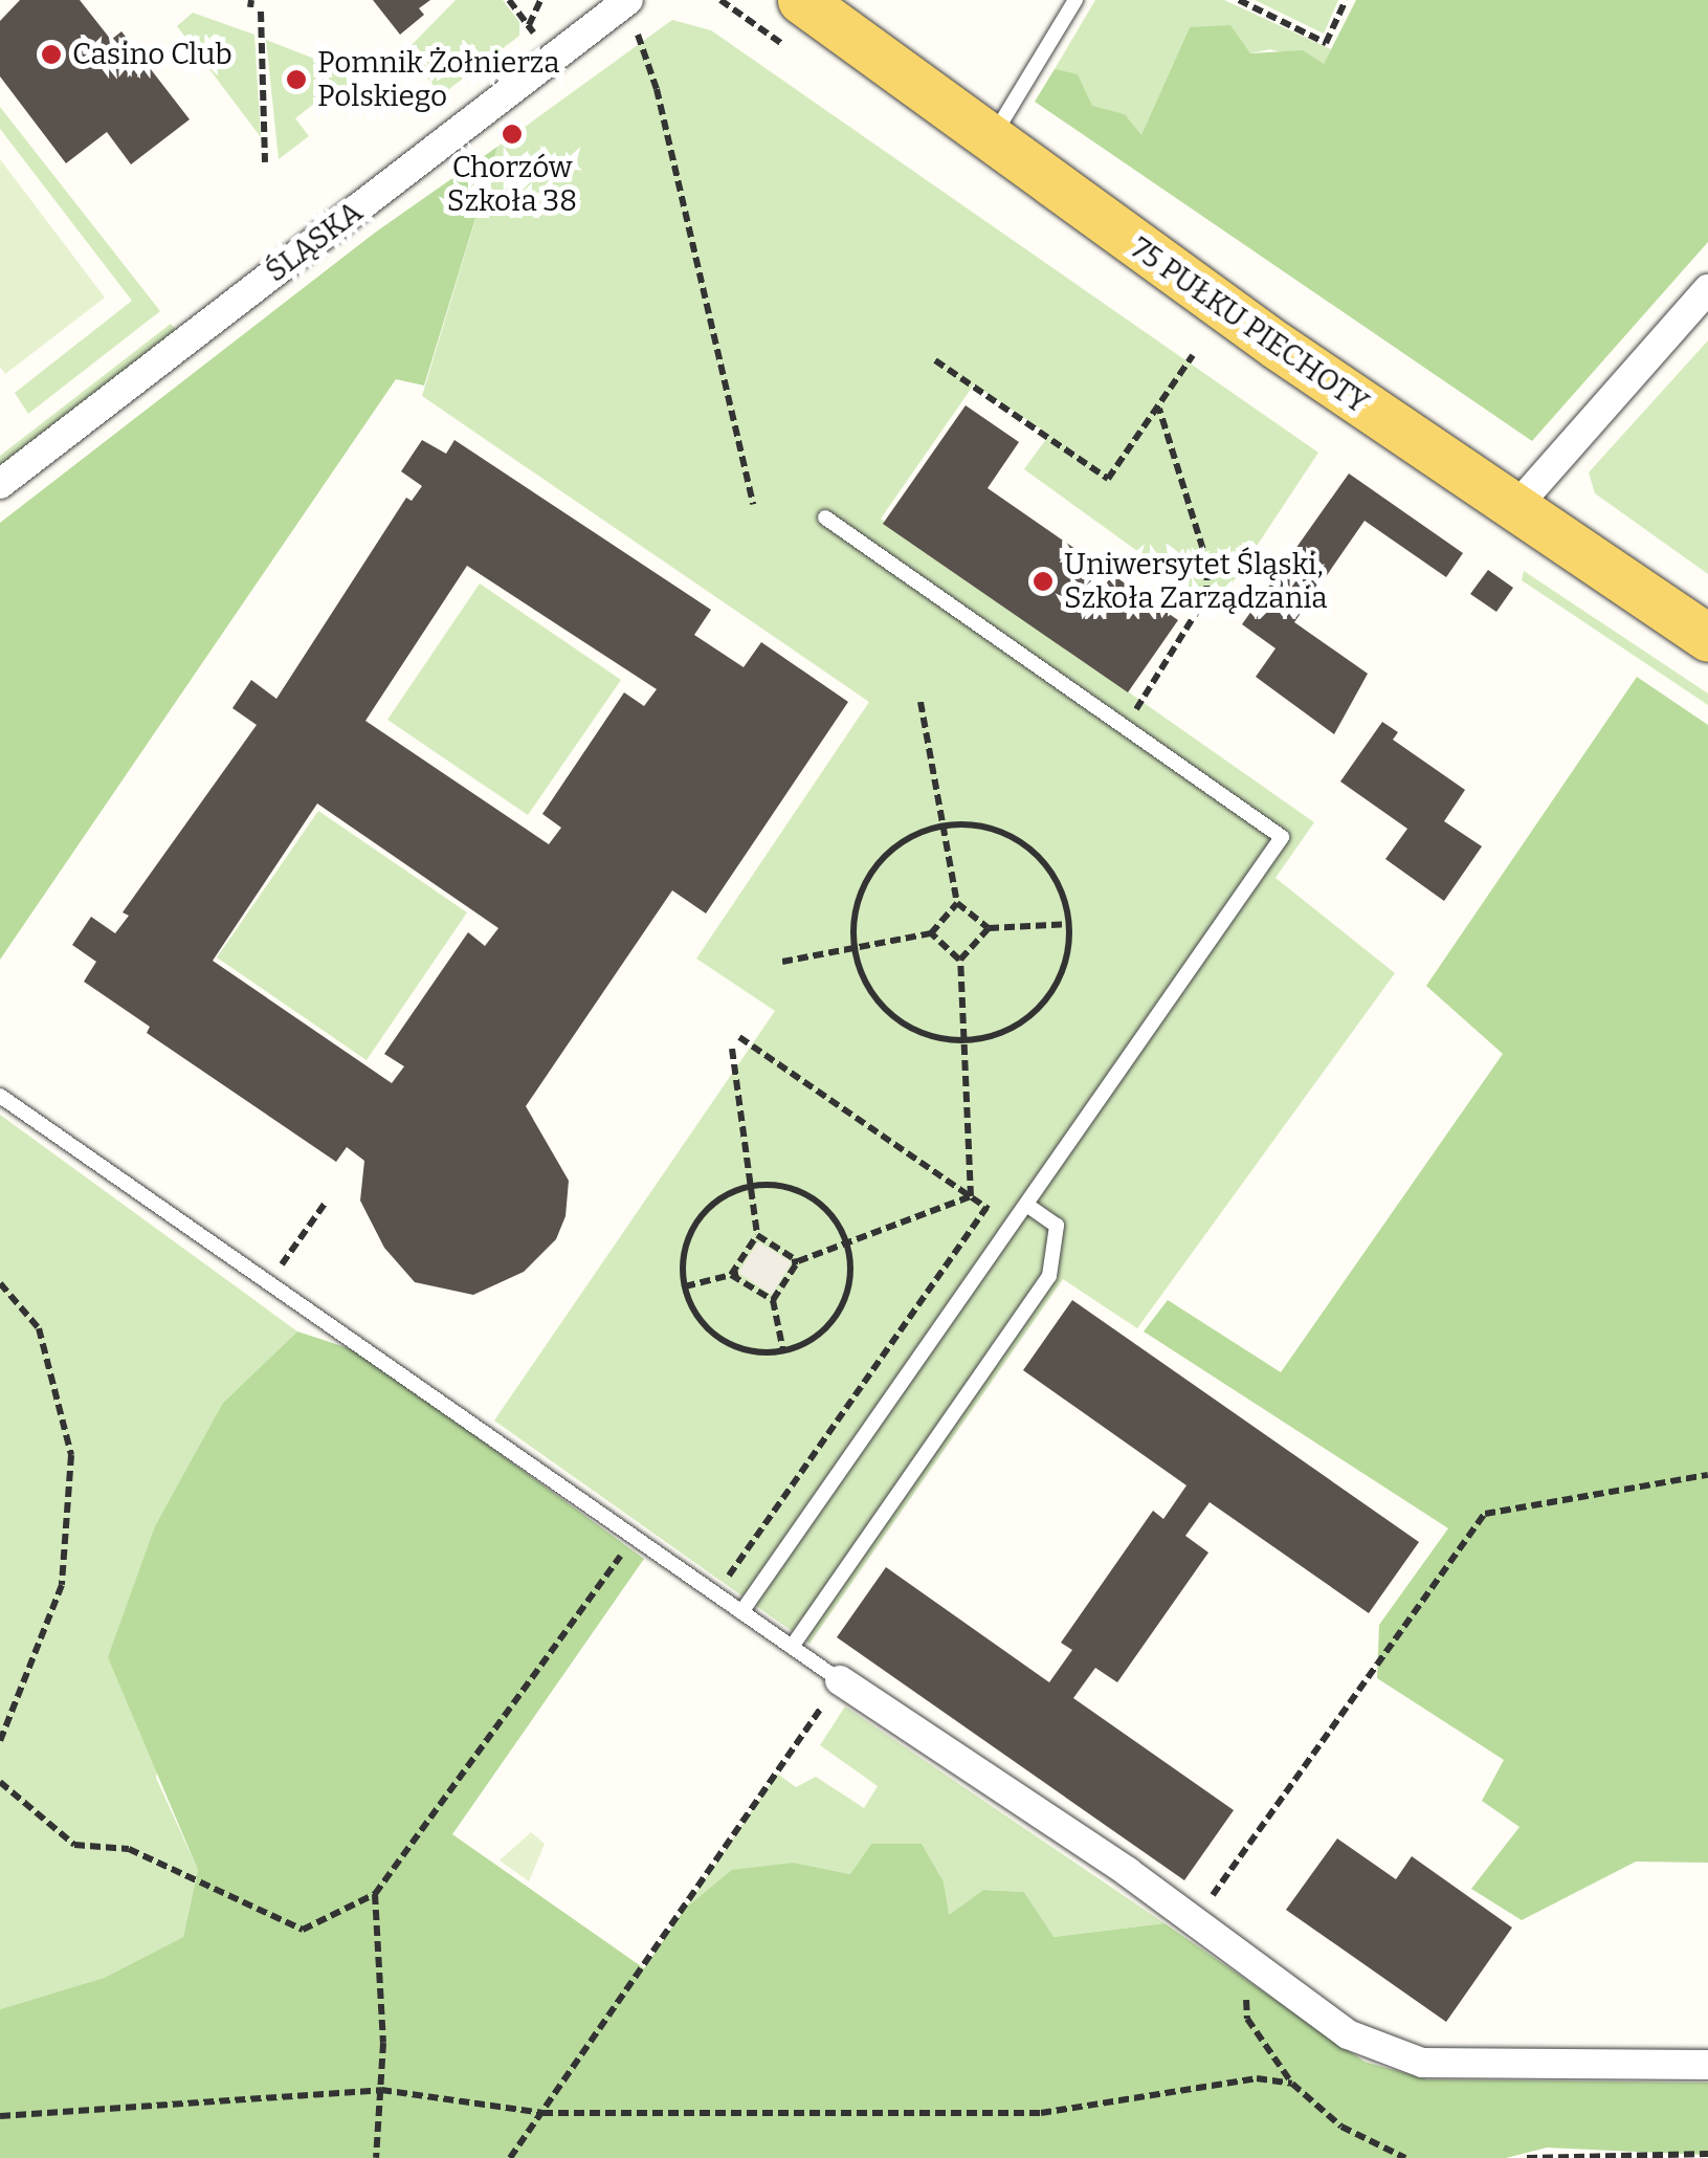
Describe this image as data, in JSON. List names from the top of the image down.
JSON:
{
  "streets": {
    "main road": ["75 PUŁKU PIECHOTY"],
    "street": ["ŚLĄSKA"]
  },
  "places": [
    "Casino Club",
    "Pomnik Żołnierza Polskiego",
    "Chorzów Szkoła 38",
    "Uniwersytet Śląski, Szkoła Zarządzania"
  ]
}
